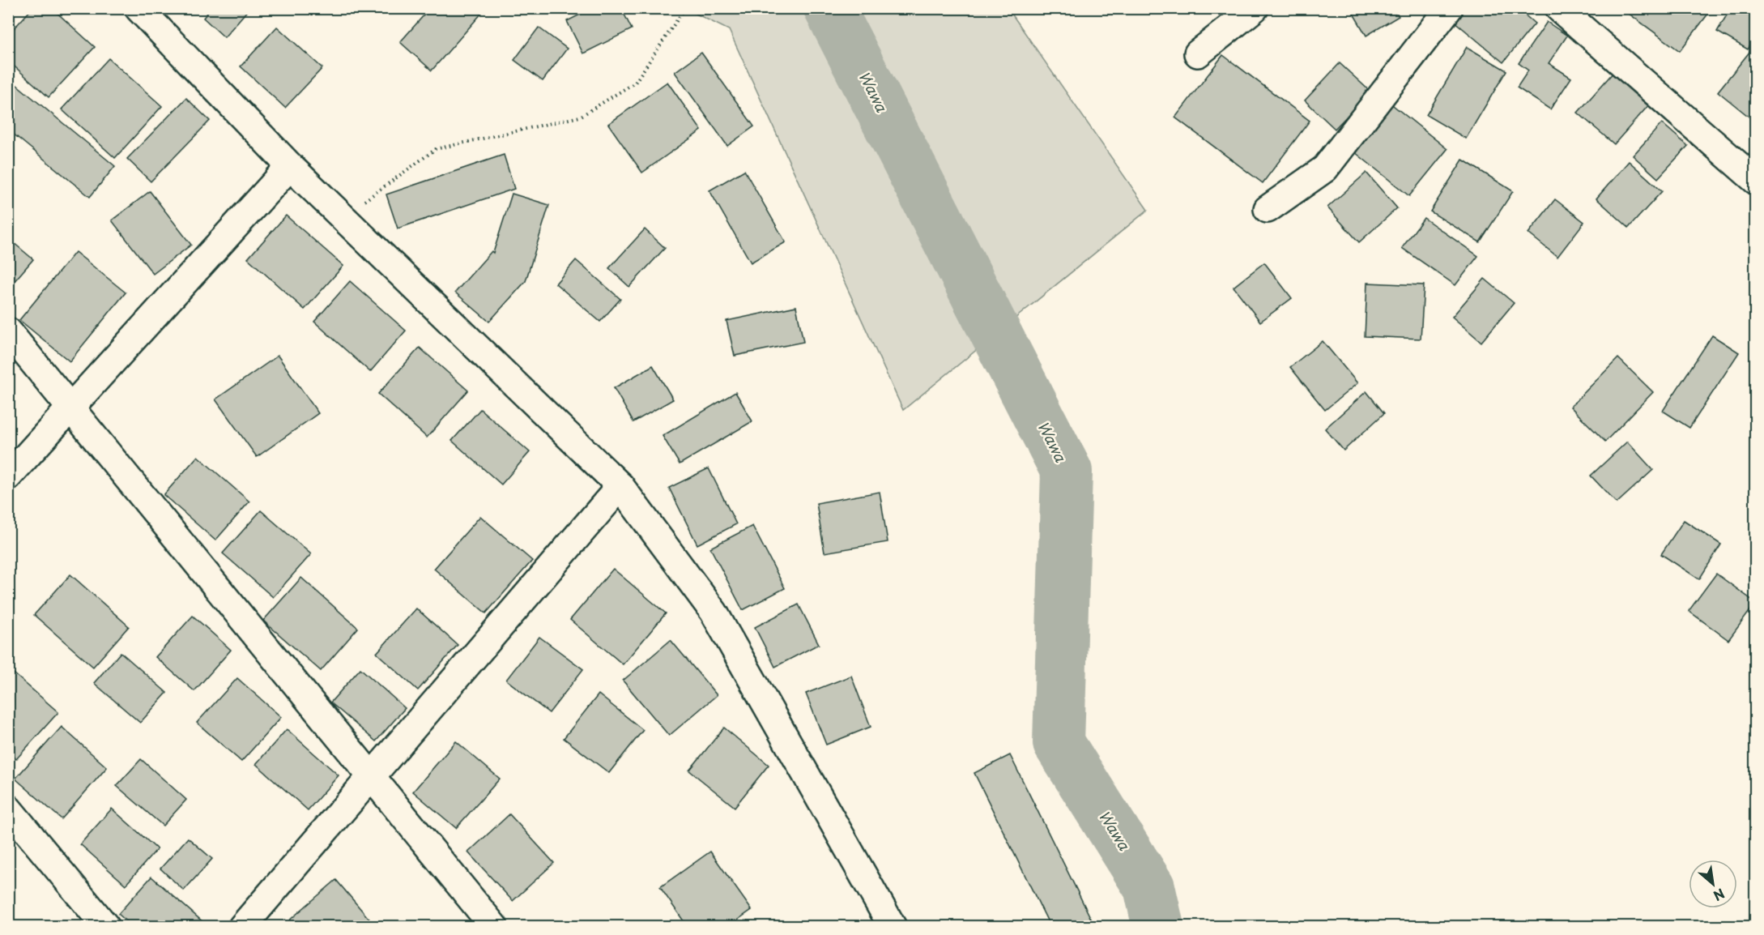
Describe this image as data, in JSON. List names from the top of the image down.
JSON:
{
  "water": ["Wawa"],
  "north": "bottom right"
}
